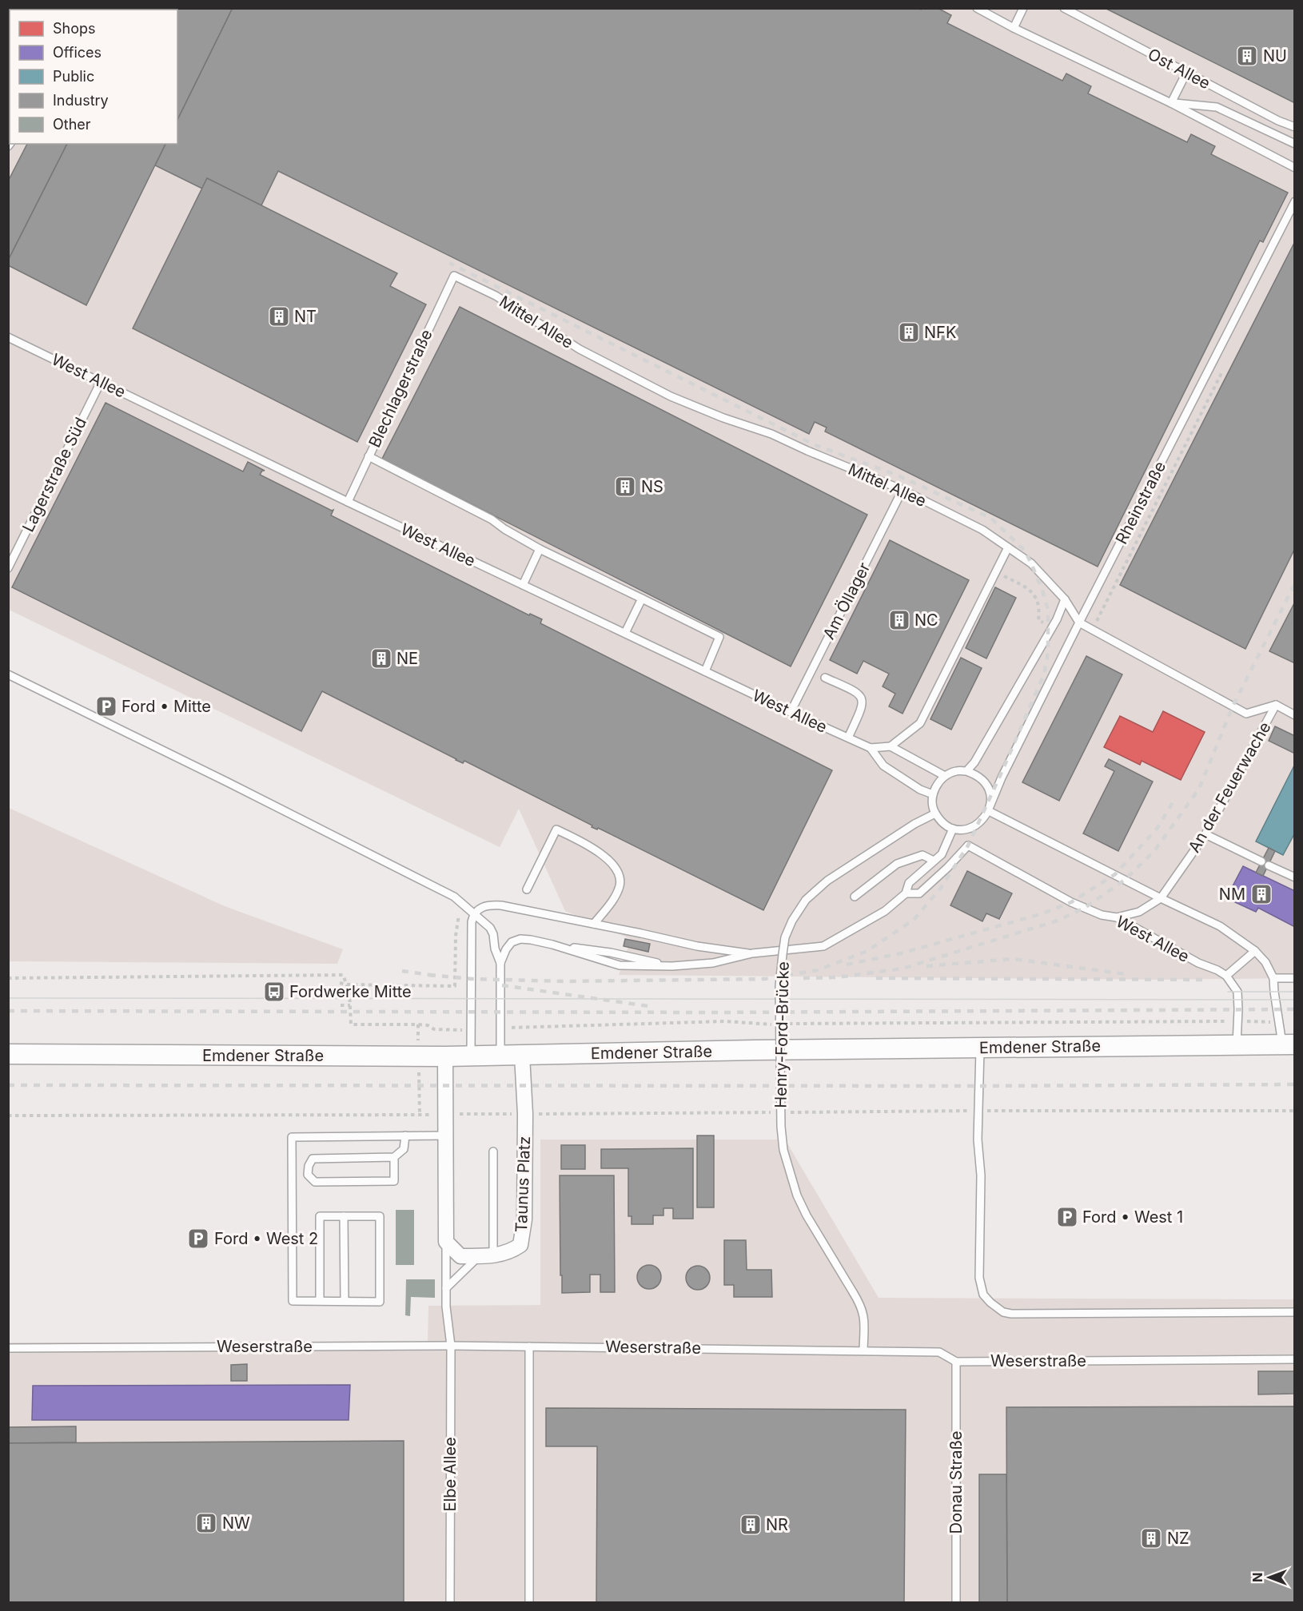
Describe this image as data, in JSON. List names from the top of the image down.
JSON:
{
  "streets": {
    "street": ["Emdener Straße", "Taunus Platz"],
    "lane": [
      "Ost Allee",
      "Mittel Allee",
      "West Allee",
      "Blechlagerstraße",
      "Lagerstraße Süd",
      "Rheinstraße",
      "Am Öllager",
      "An der Feuerwache",
      "Henry-Ford-Brücke",
      "Weserstraße",
      "Elbe Allee",
      "Donau Straße"
    ]
  },
  "crossings": [
    ["Mittel Allee", "Blechlagerstraße"],
    ["Mittel Allee", "Rheinstraße"],
    ["Mittel Allee", "Am Öllager"],
    ["Mittel Allee", "An der Feuerwache"],
    ["West Allee", "Blechlagerstraße"],
    ["West Allee", "Lagerstraße Süd"],
    ["West Allee", "Rheinstraße"],
    ["West Allee", "Am Öllager"],
    ["West Allee", "An der Feuerwache"],
    ["West Allee", "Henry-Ford-Brücke"],
    ["Rheinstraße", "Henry-Ford-Brücke"],
    ["Henry-Ford-Brücke", "Weserstraße"],
    ["Emdener Straße", "Taunus Platz"],
    ["Taunus Platz", "Elbe Allee"],
    ["Weserstraße", "Elbe Allee"],
    ["Weserstraße", "Donau Straße"]
  ],
  "places": {
    "building": [
      "NU",
      "NT",
      "NFK",
      "NS",
      "NC",
      "NE",
      "NM",
      "NW",
      "NR",
      "NZ"
    ],
    "parking": ["Ford • Mitte", "Ford • West 1", "Ford • West 2"],
    "bus stop": ["Fordwerke Mitte"]
  },
  "legend": [
    "Shops",
    "Offices",
    "Public",
    "Industry",
    "Other"
  ],
  "north": "left"
}
